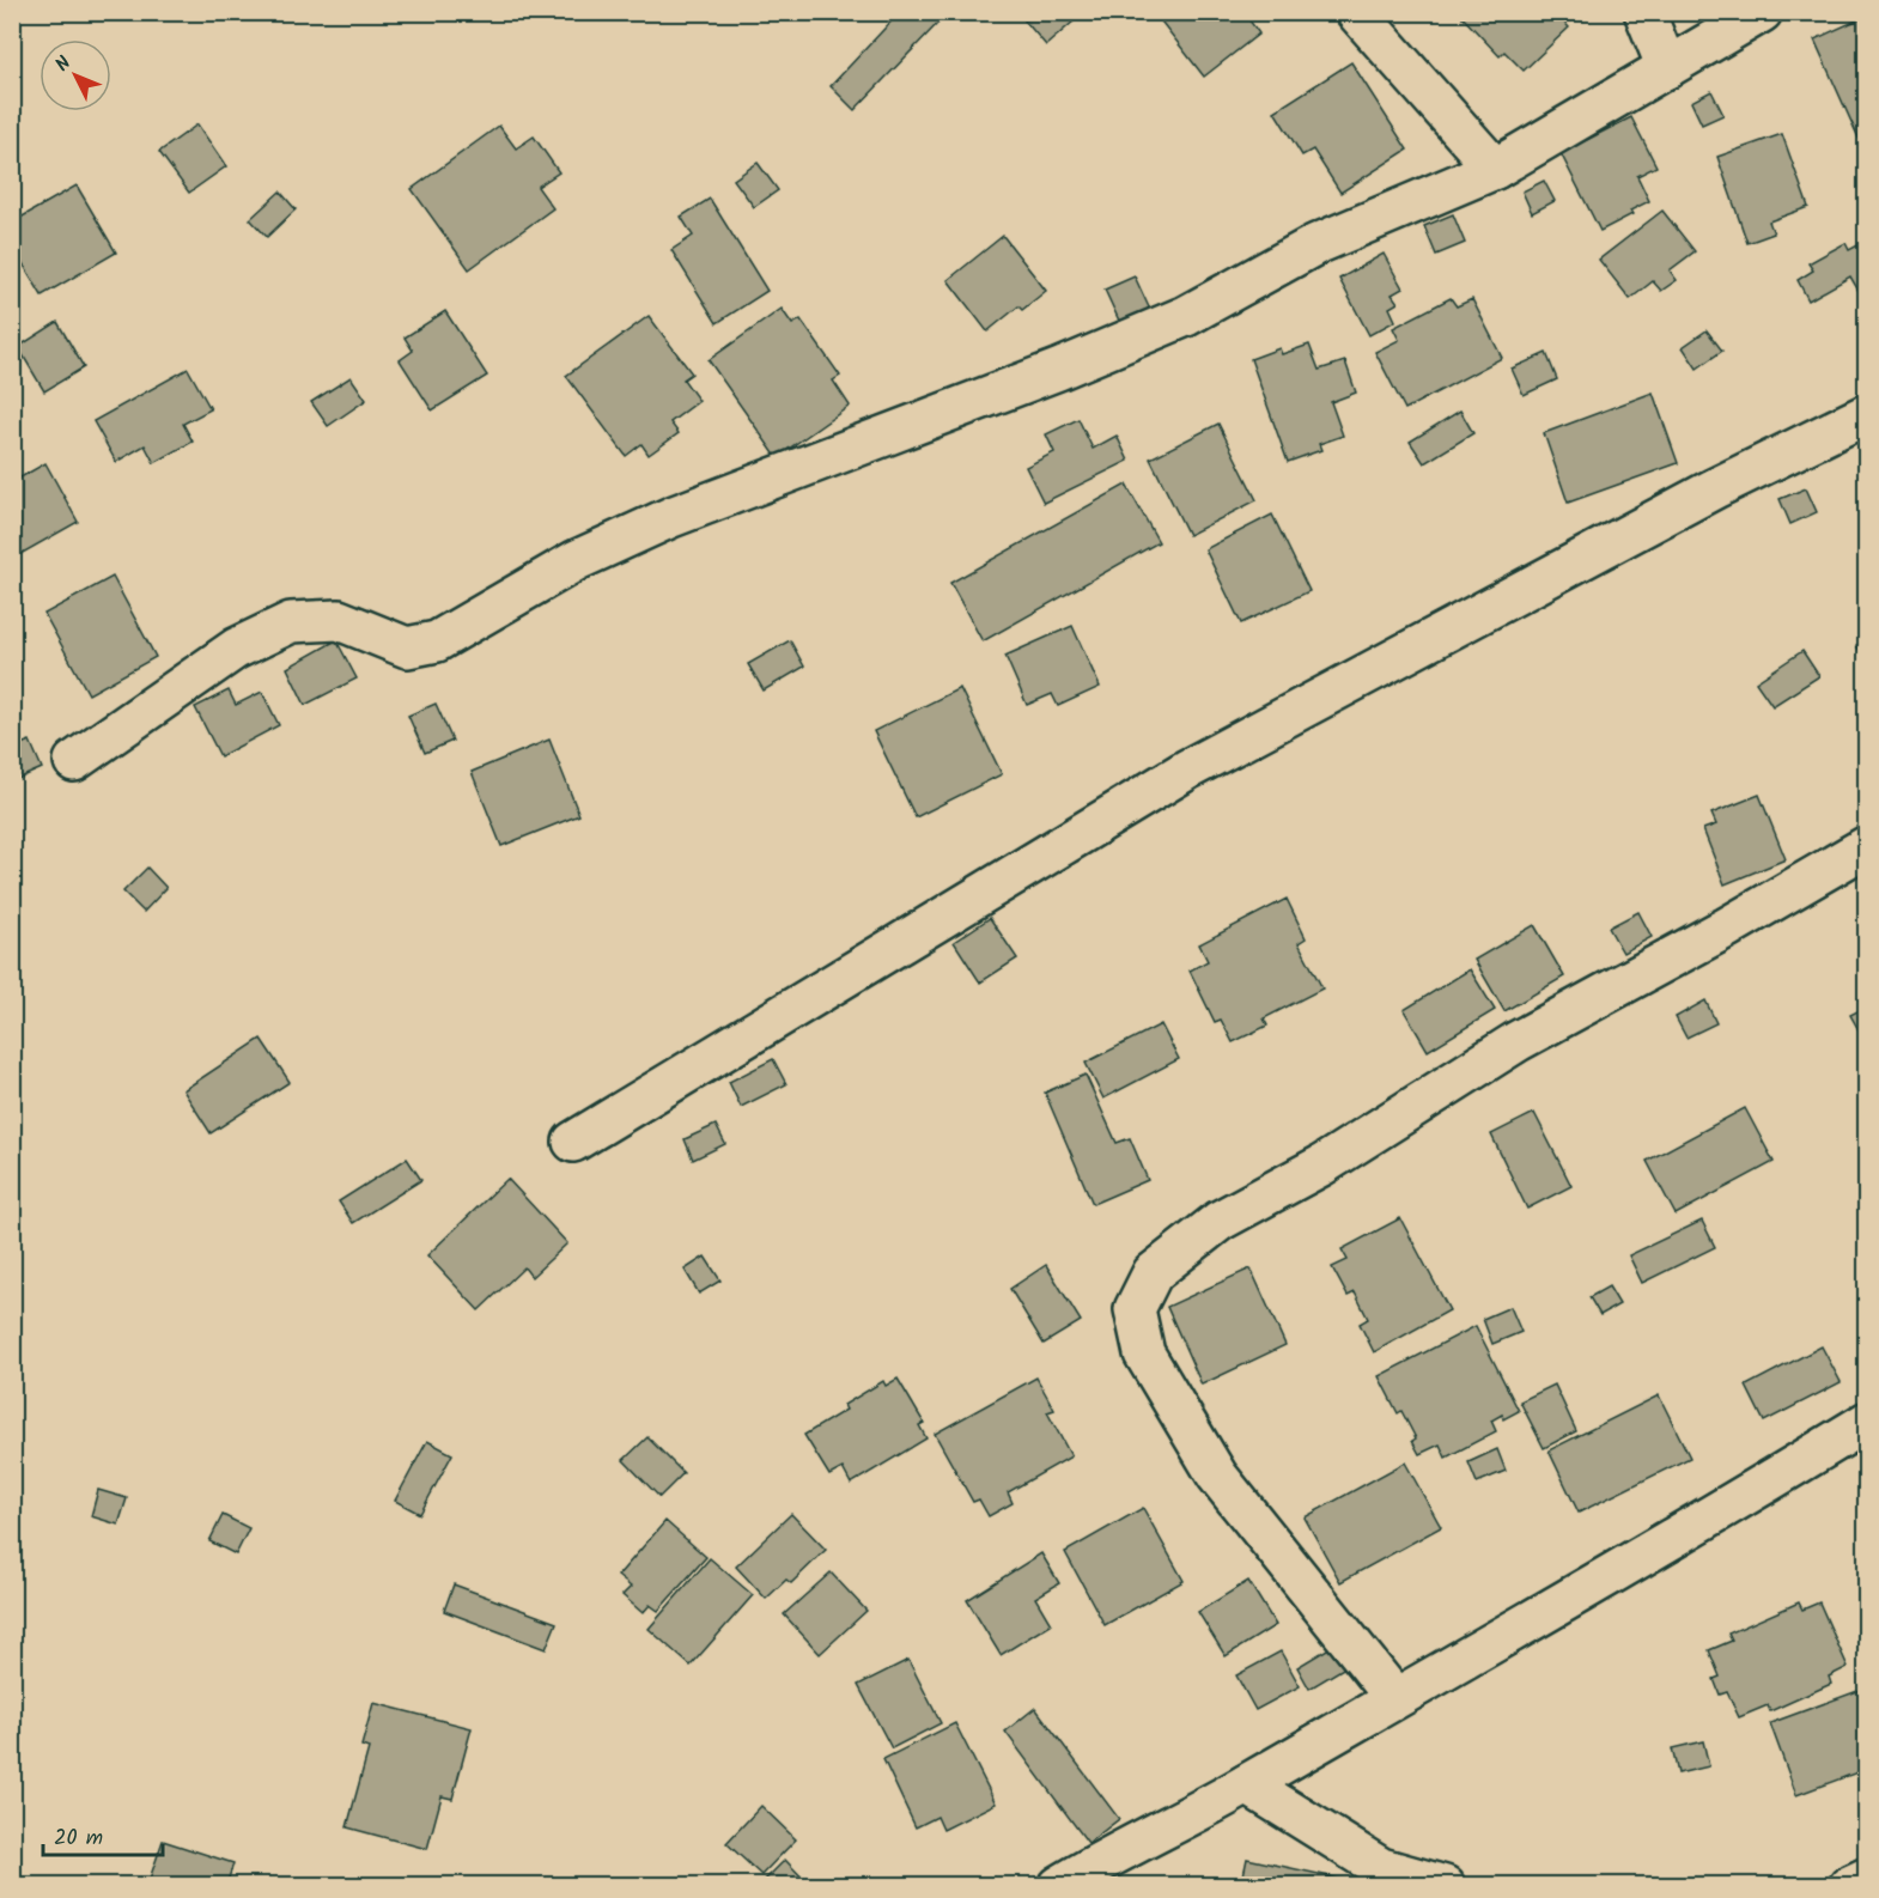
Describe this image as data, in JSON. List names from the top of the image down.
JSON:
{
  "scale_bar": "20 m",
  "north": "top left"
}
